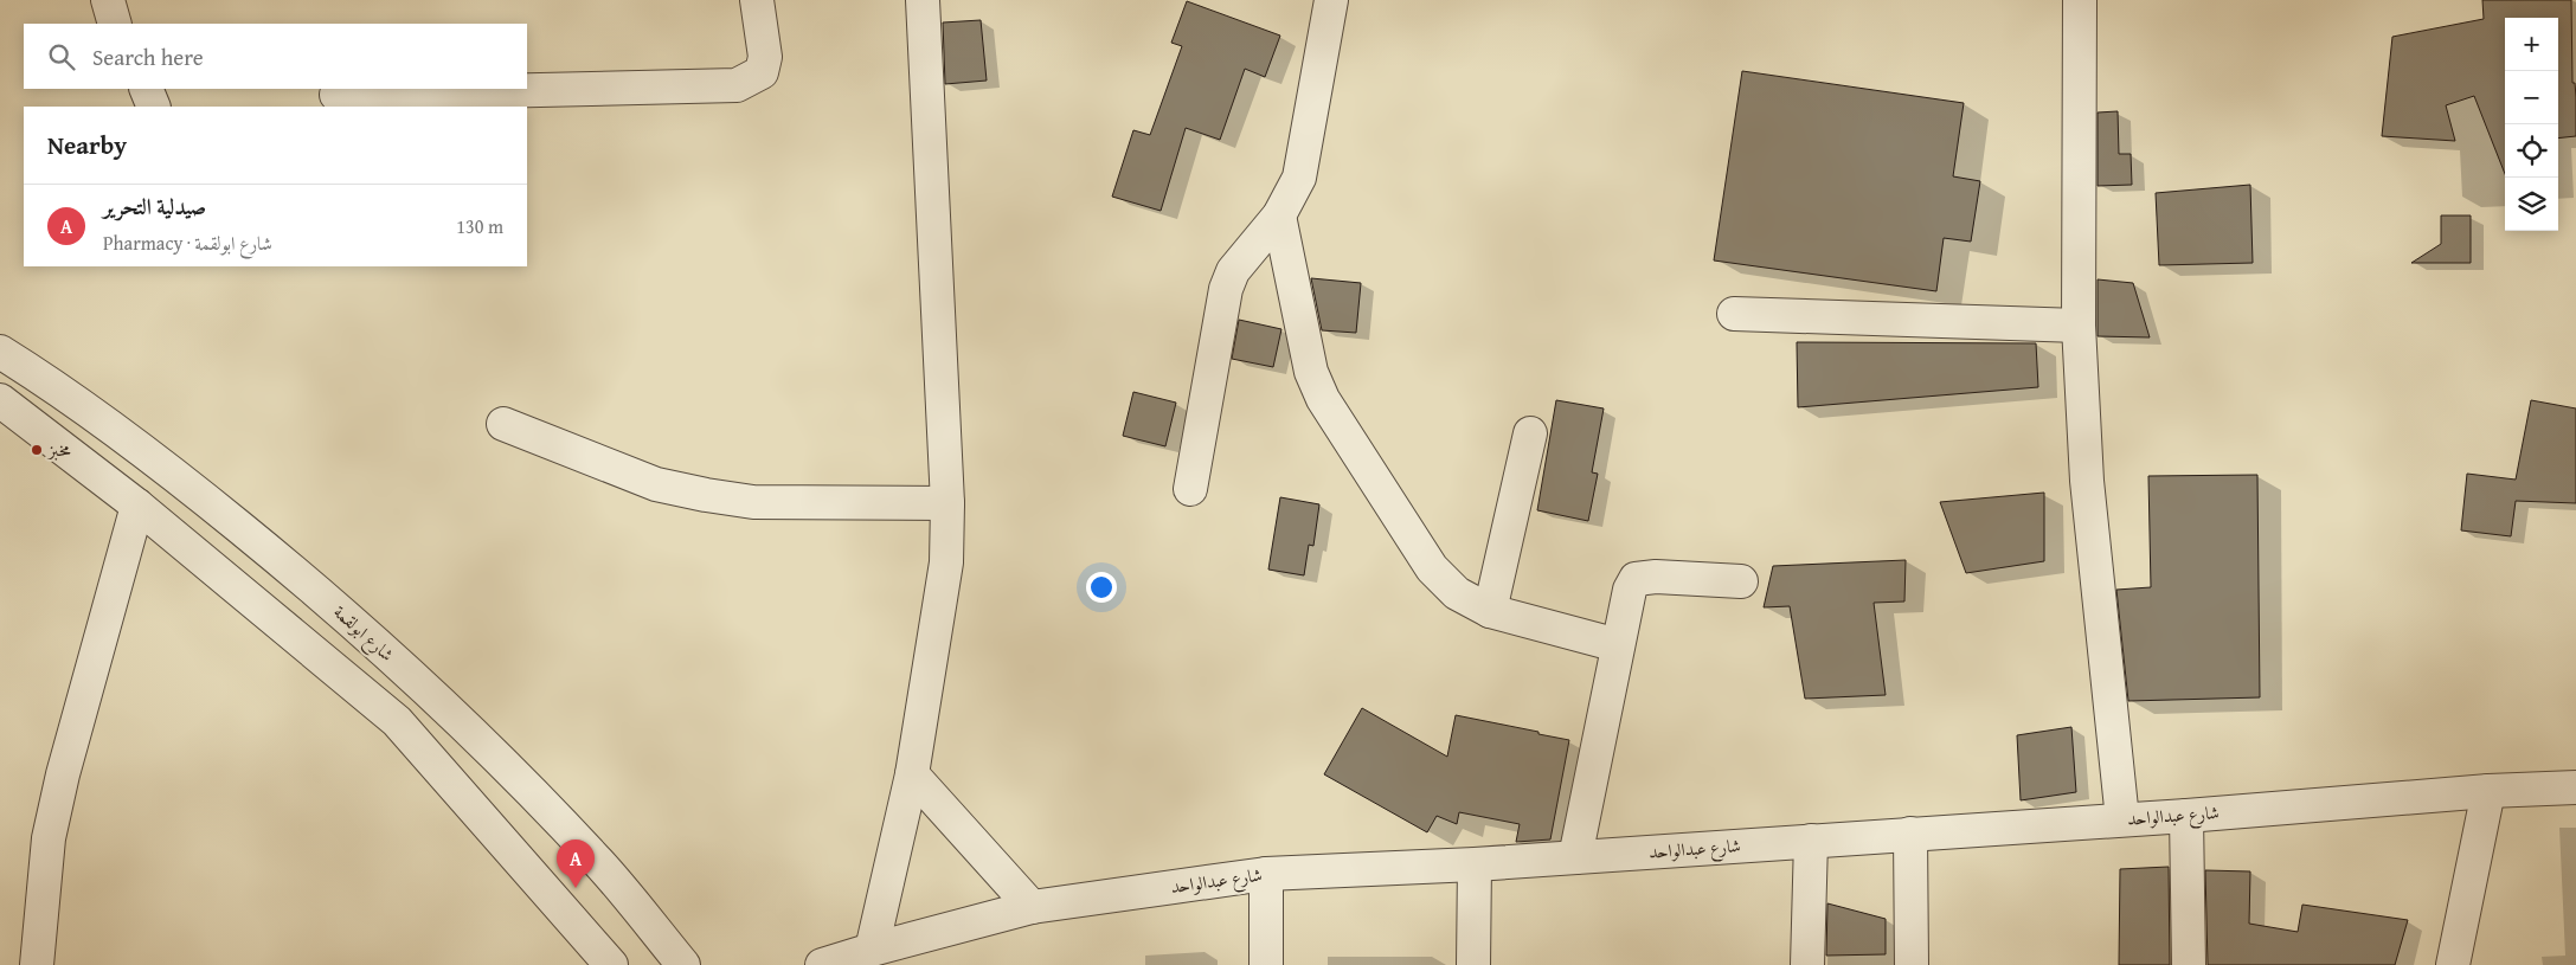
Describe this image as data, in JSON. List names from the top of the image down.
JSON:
{
  "streets": {
    "street": ["شارع ابولقمة", "شارع عبدالواحد"]
  },
  "places": ["مخبز"],
  "page": {
    "map_buttons": ["+", "−"],
    "search": "Search here",
    "heading": "Nearby",
    "list": [
      {
        "mark": "A",
        "name": "صيدلية التحرير",
        "note": "Pharmacy · شارع ابولقمة",
        "value": "130 m"
      }
    ],
    "pins": "A"
  }
}
